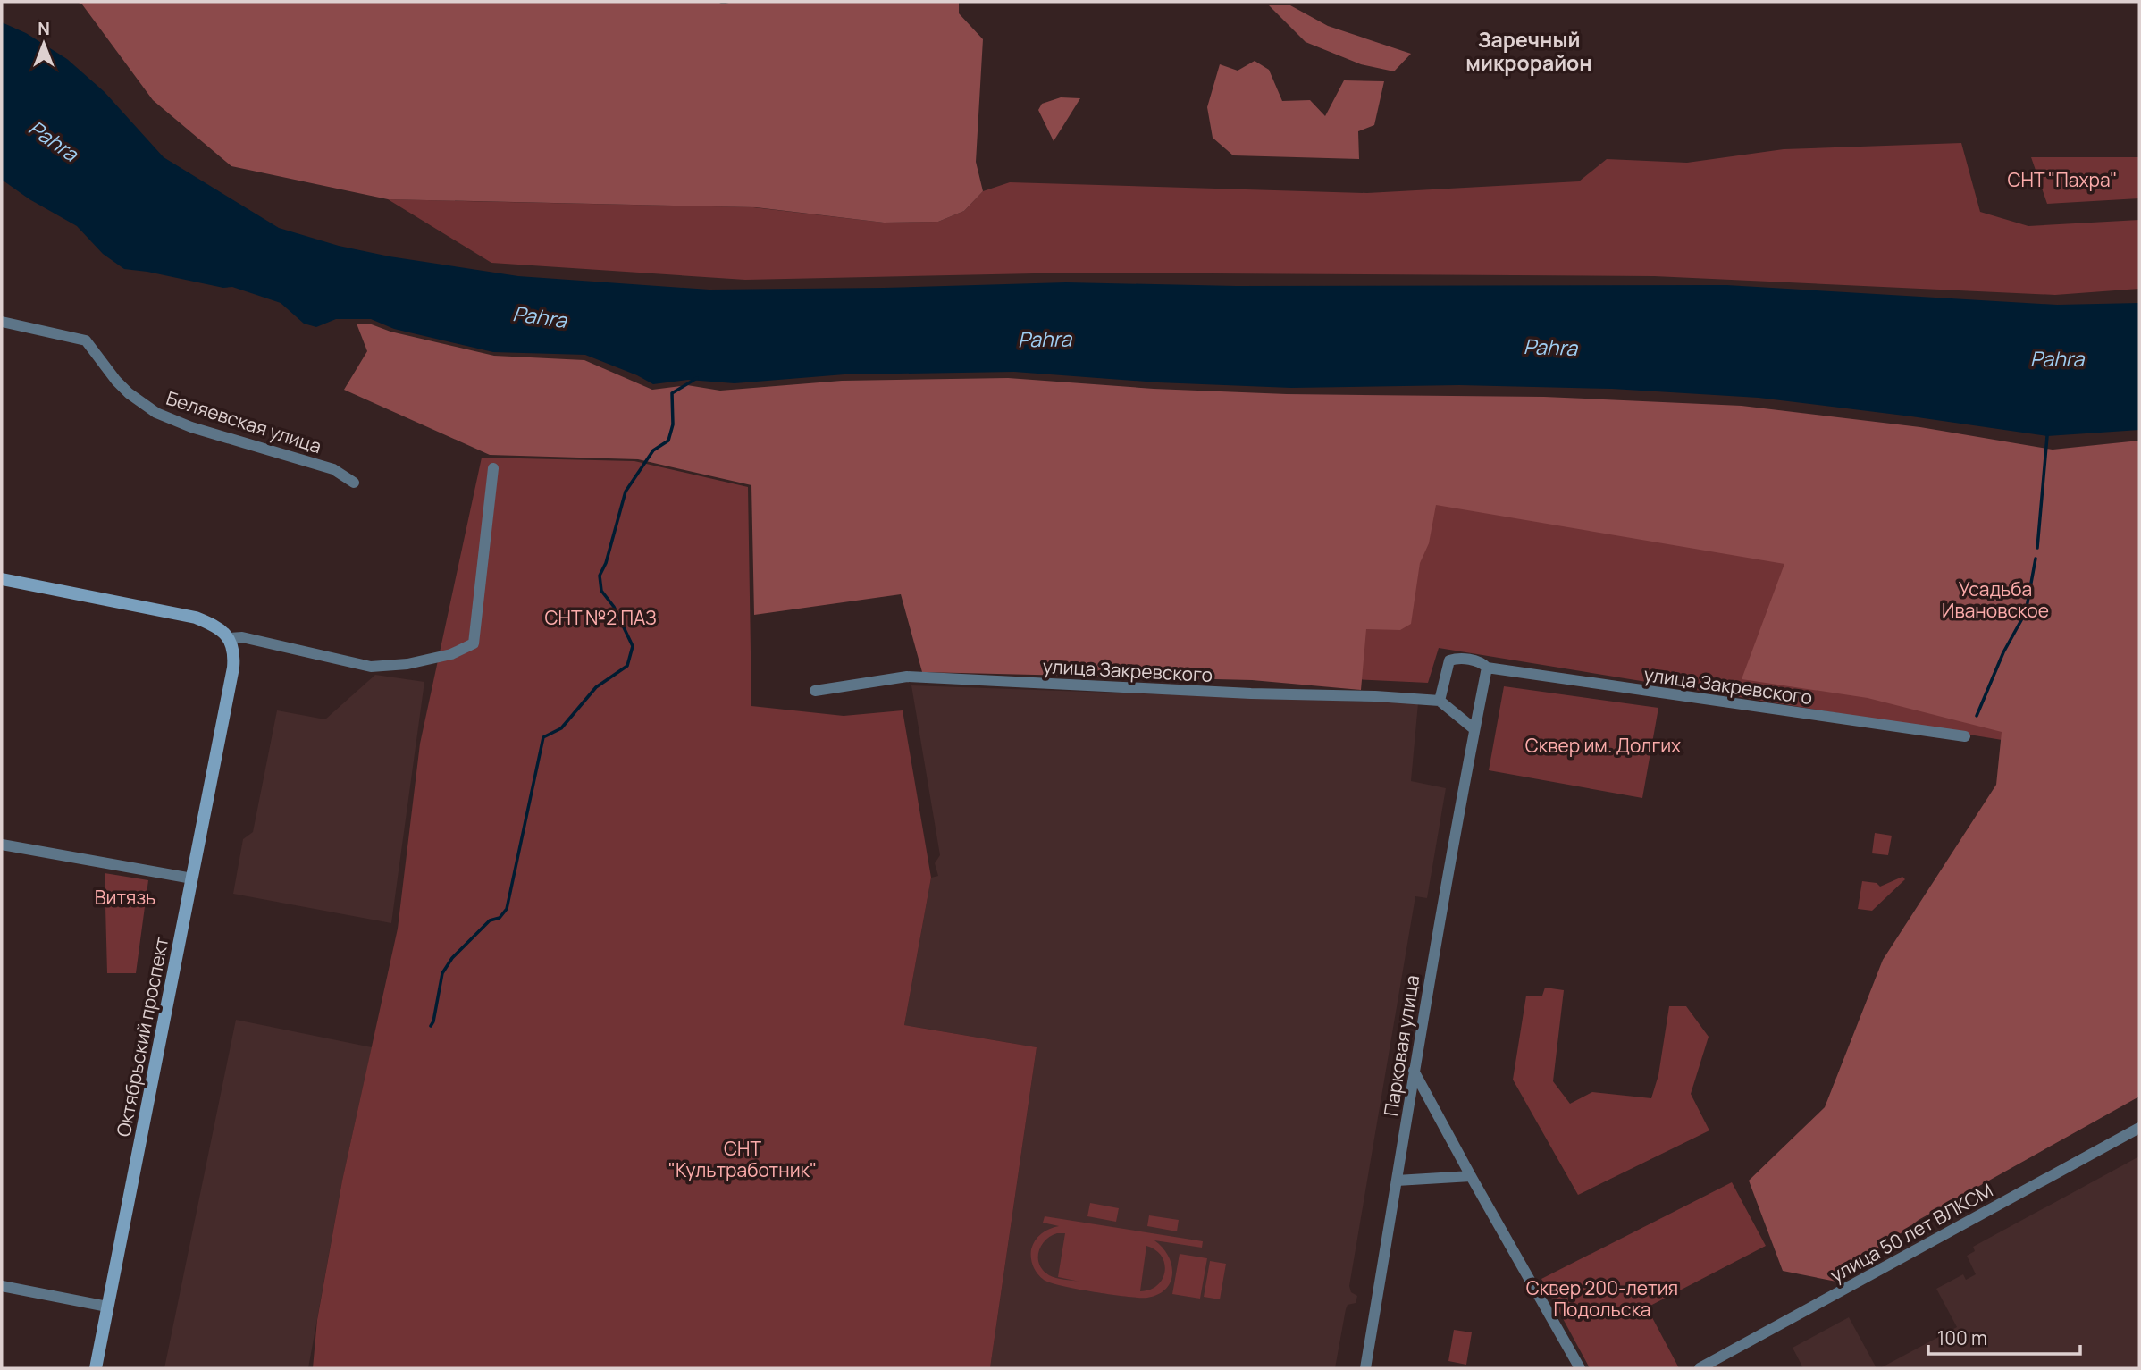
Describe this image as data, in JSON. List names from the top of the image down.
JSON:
{
  "streets": {
    "main road": ["Октябрьский проспект"],
    "street": [
      "Беляевская улица",
      "улица Закревского",
      "Парковая улица",
      "улица 50 лет ВЛКСМ"
    ]
  },
  "crossings": [
    ["улица Закревского", "Парковая улица"]
  ],
  "districts": ["Заречный микрорайон"],
  "water": ["Pahra"],
  "parks": [
    "СНТ \"Пахра\"",
    "Усадьба Ивановское",
    "СНТ №2 ПАЗ",
    "Сквер им. Долгих",
    "Витязь",
    "СНТ \"Культработник\"",
    "Сквер 200-летия Подольска"
  ],
  "scale_bar": "100 m",
  "north": "top"
}
